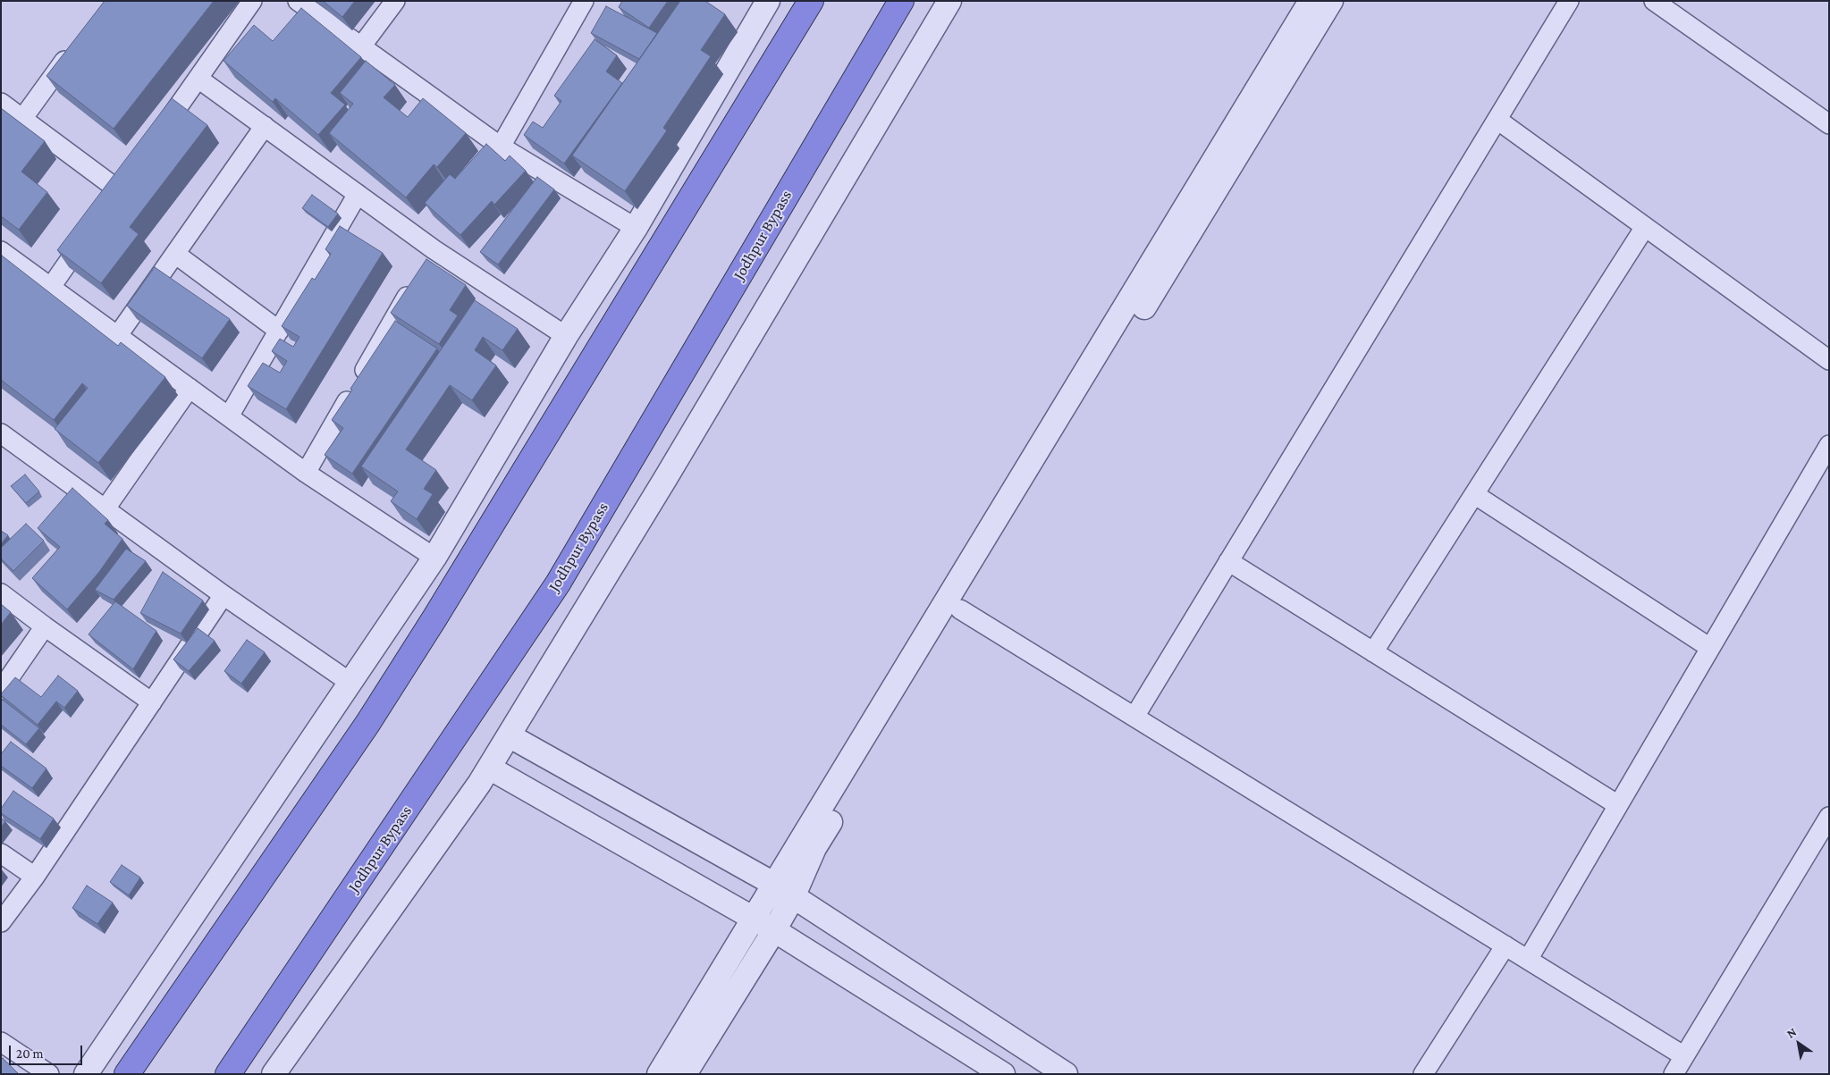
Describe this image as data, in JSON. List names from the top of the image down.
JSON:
{
  "streets": {
    "highway": ["Jodhpur Bypass"]
  },
  "scale_bar": "20 m",
  "north": "top left"
}
